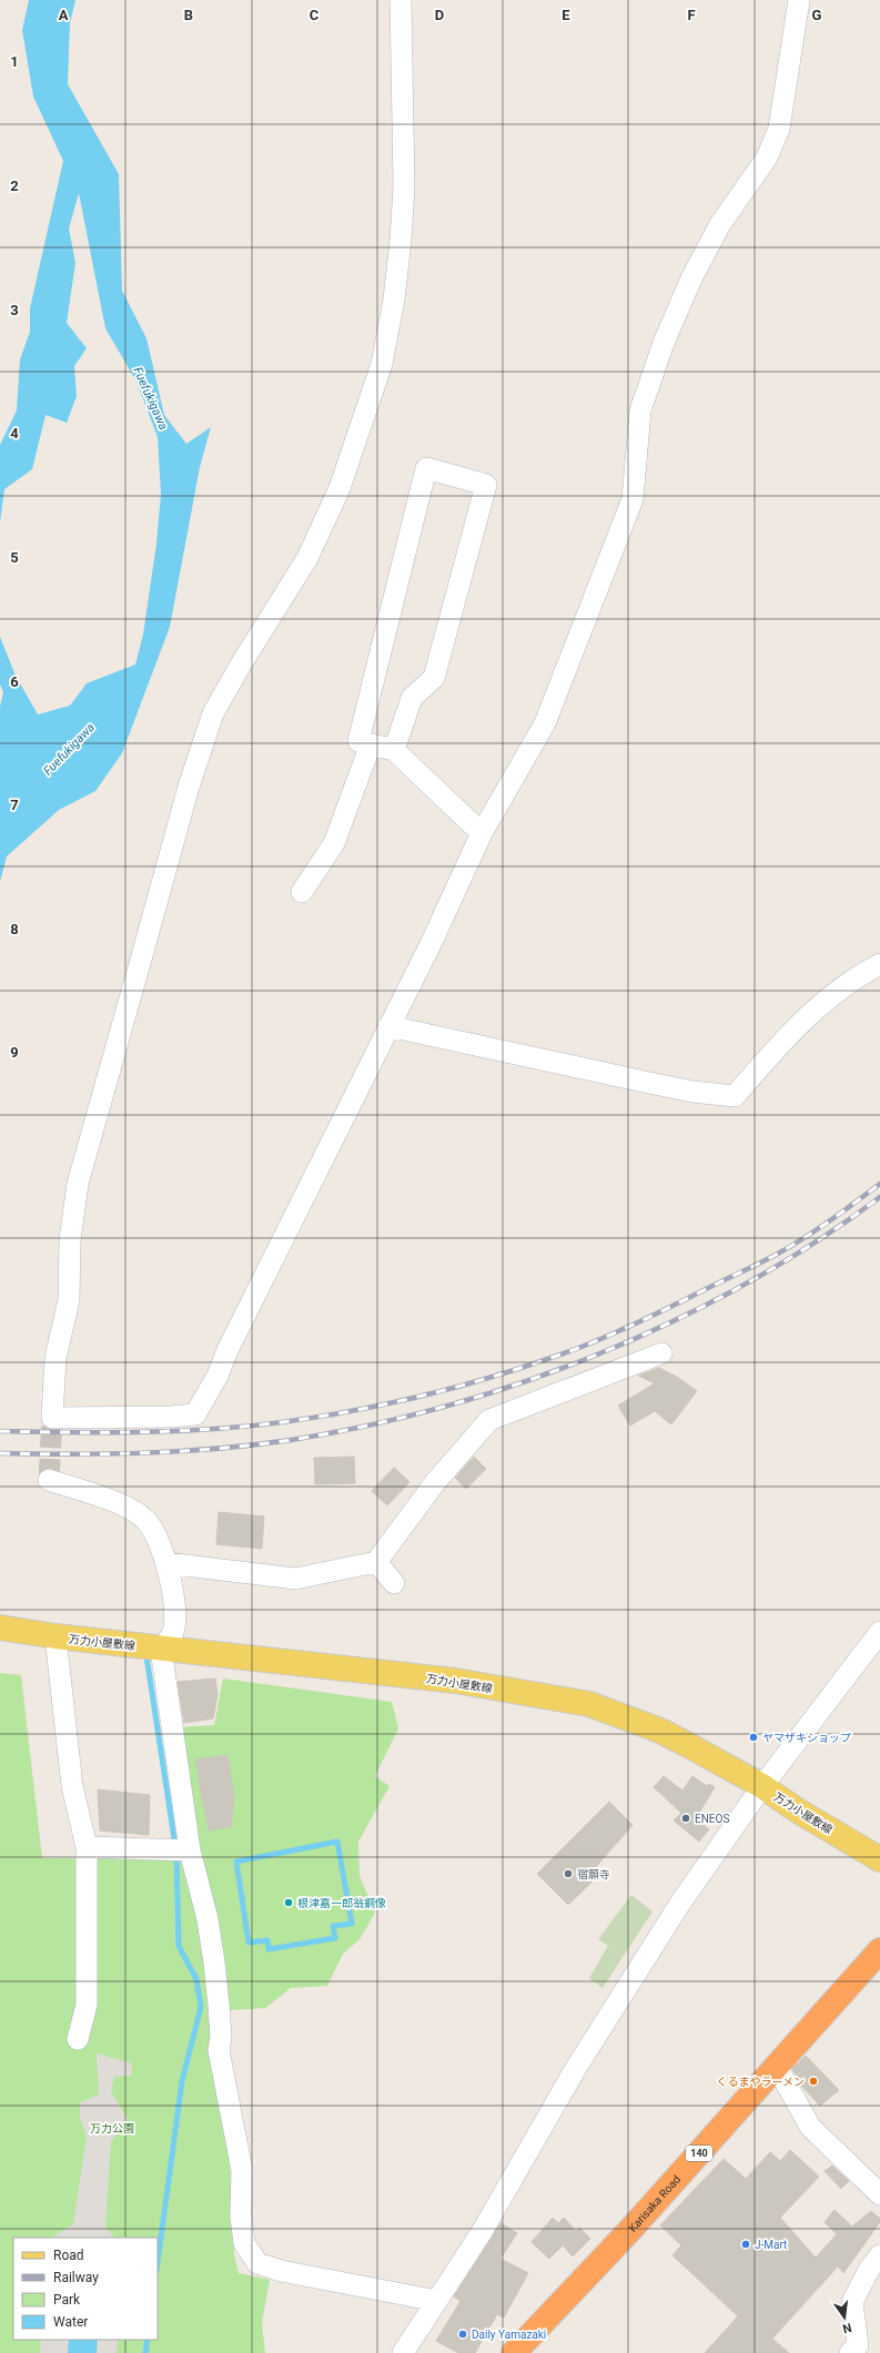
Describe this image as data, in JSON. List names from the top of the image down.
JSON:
{
  "streets": {
    "highway": ["140", "Karisaka Road"],
    "main road": ["万力小屋敷線"]
  },
  "water": ["Fuefukigawa"],
  "parks": ["万力公園"],
  "places": [
    "ヤマザキショップ",
    "ENEOS",
    "宿願寺",
    "根津嘉一郎翁銅像",
    "くるまやラーメン",
    "J-Mart",
    "Daily Yamazaki"
  ],
  "legend": [
    "Road",
    "Railway",
    "Park",
    "Water"
  ],
  "north": "bottom",
  "grid": {
    "columns": [
      "A",
      "B",
      "C",
      "D",
      "E",
      "F",
      "G"
    ],
    "rows": [
      "1",
      "2",
      "3",
      "4",
      "5",
      "6",
      "7",
      "8",
      "9"
    ]
  }
}
